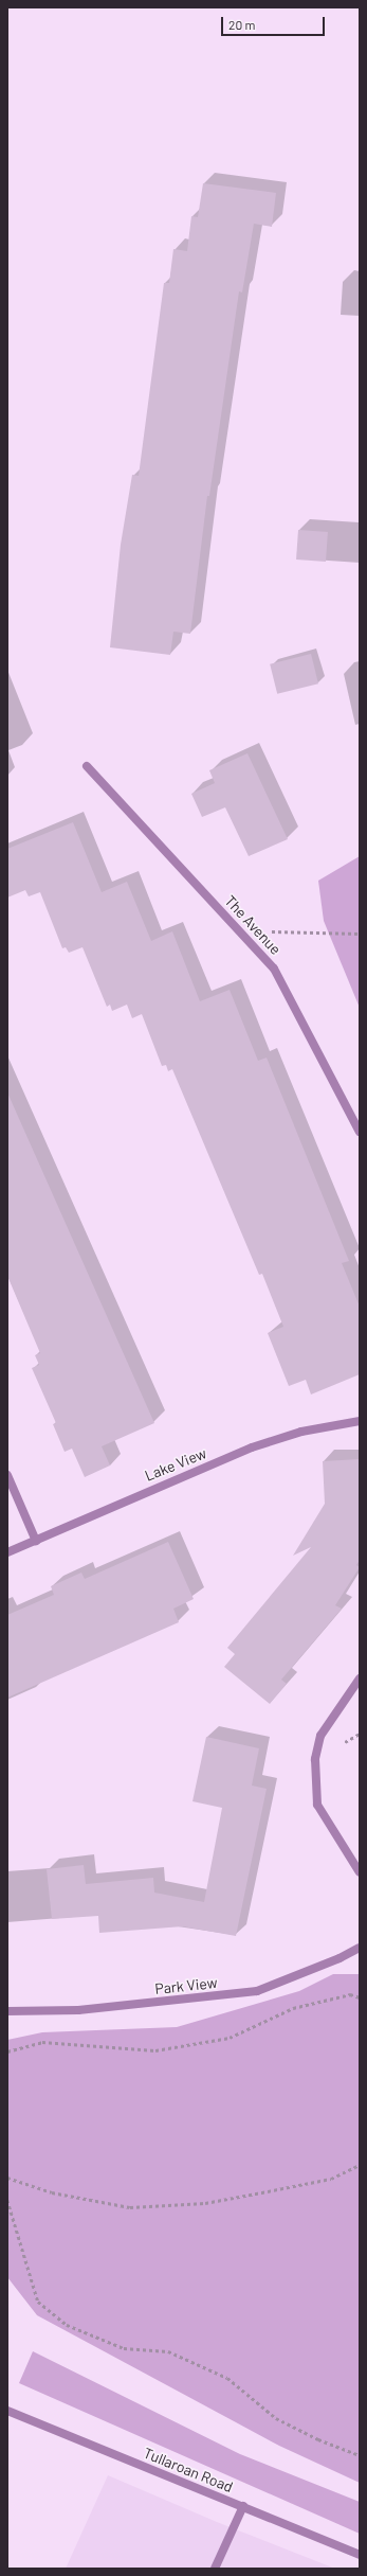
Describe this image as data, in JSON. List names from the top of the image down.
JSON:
{
  "streets": {
    "street": [
      "The Avenue",
      "Lake View",
      "Park View",
      "Tullaroan Road"
    ]
  },
  "scale_bar": "20 m"
}
